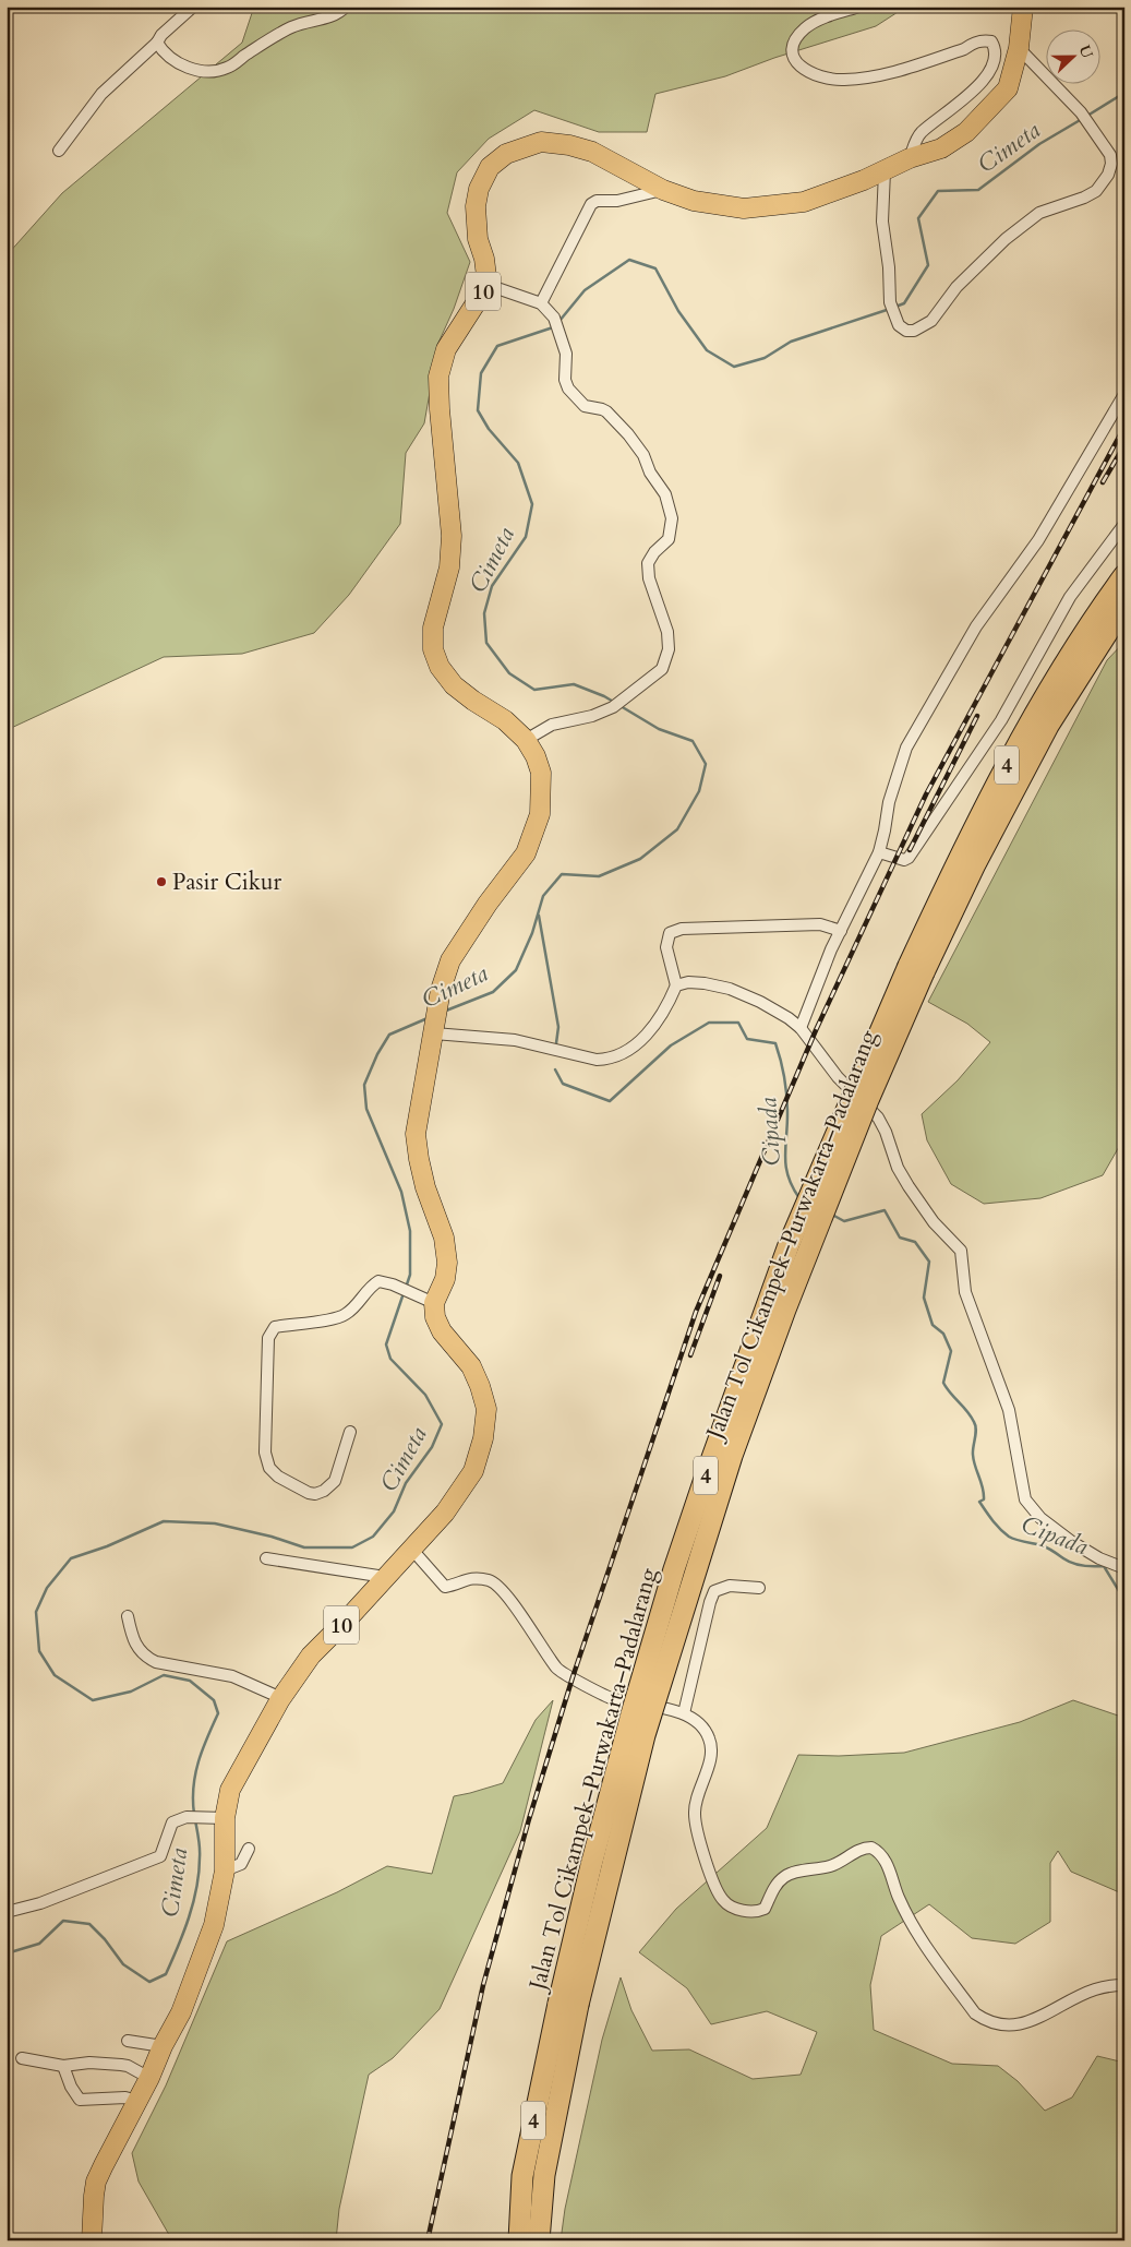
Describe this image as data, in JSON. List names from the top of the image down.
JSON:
{
  "streets": {
    "highway": ["10", "4", "Jalan Tol Cikampek–Purwakarta–Padalarang"]
  },
  "water": ["Cimeta", "Cipada"],
  "places": ["Pasir Cikur"],
  "north": "right"
}
